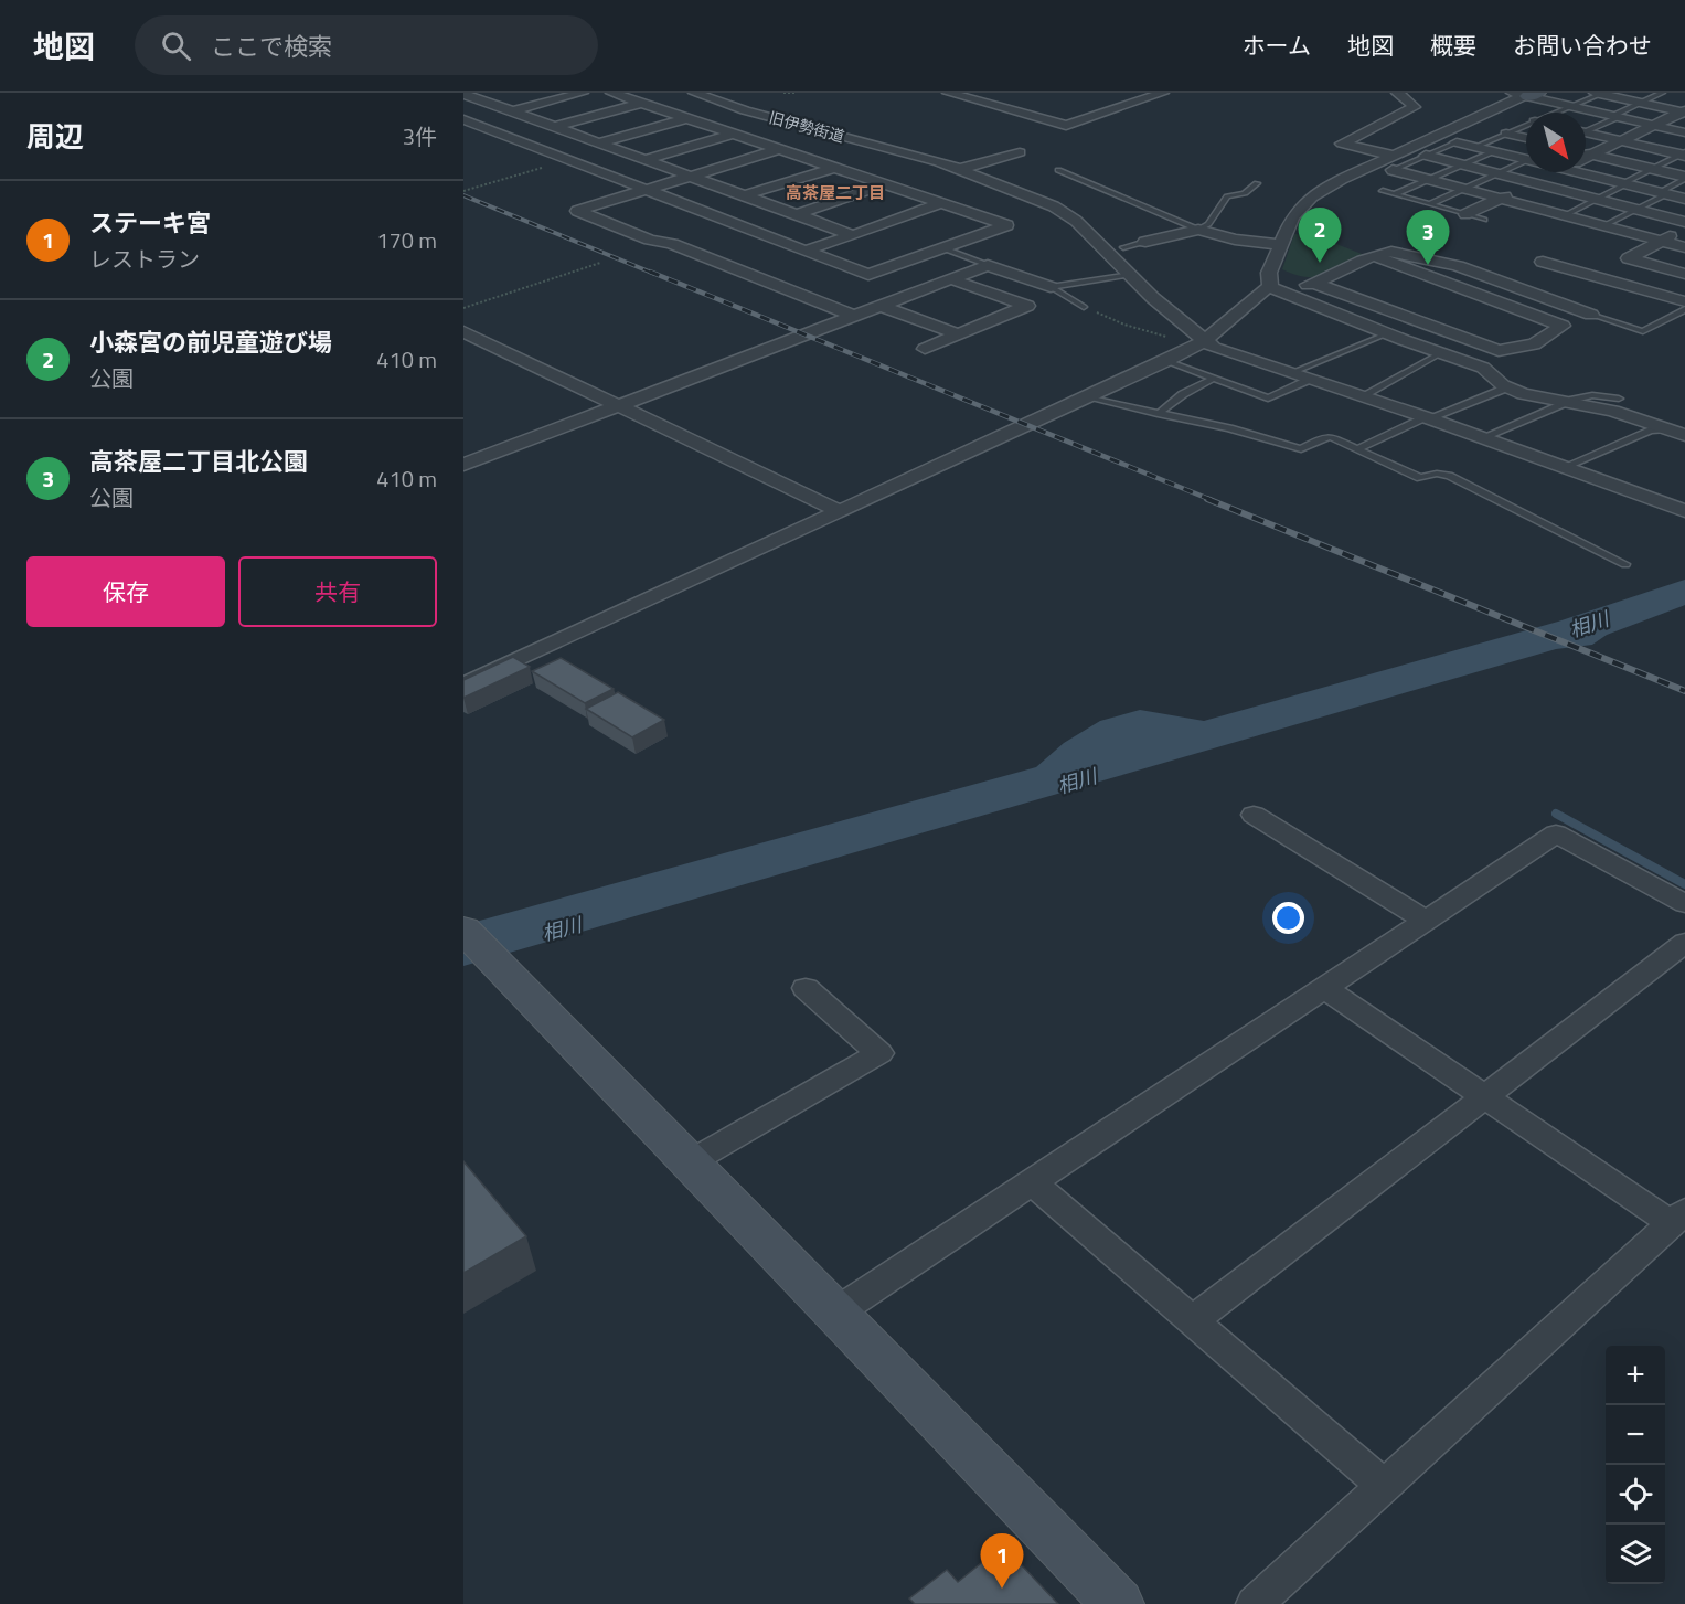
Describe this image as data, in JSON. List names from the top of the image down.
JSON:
{
  "streets": {
    "street": ["旧伊勢街道"]
  },
  "districts": ["高茶屋二丁目"],
  "water": ["相川"],
  "north": "bottom right",
  "page": {
    "header": "地図",
    "search": "ここで検索",
    "nav": [
      "ホーム",
      "地図",
      "概要",
      "お問い合わせ"
    ],
    "heading": ["周辺", "3件"],
    "list": [
      {
        "mark": "1",
        "name": "ステーキ宮",
        "note": "レストラン",
        "value": "170 m"
      },
      {
        "mark": "2",
        "name": "小森宮の前児童遊び場",
        "note": "公園",
        "value": "410 m"
      },
      {
        "mark": "3",
        "name": "高茶屋二丁目北公園",
        "note": "公園",
        "value": "410 m"
      }
    ],
    "pins": ["2", "3", "1"],
    "buttons": ["保存", "共有"],
    "map_buttons": ["+", "−"]
  }
}
